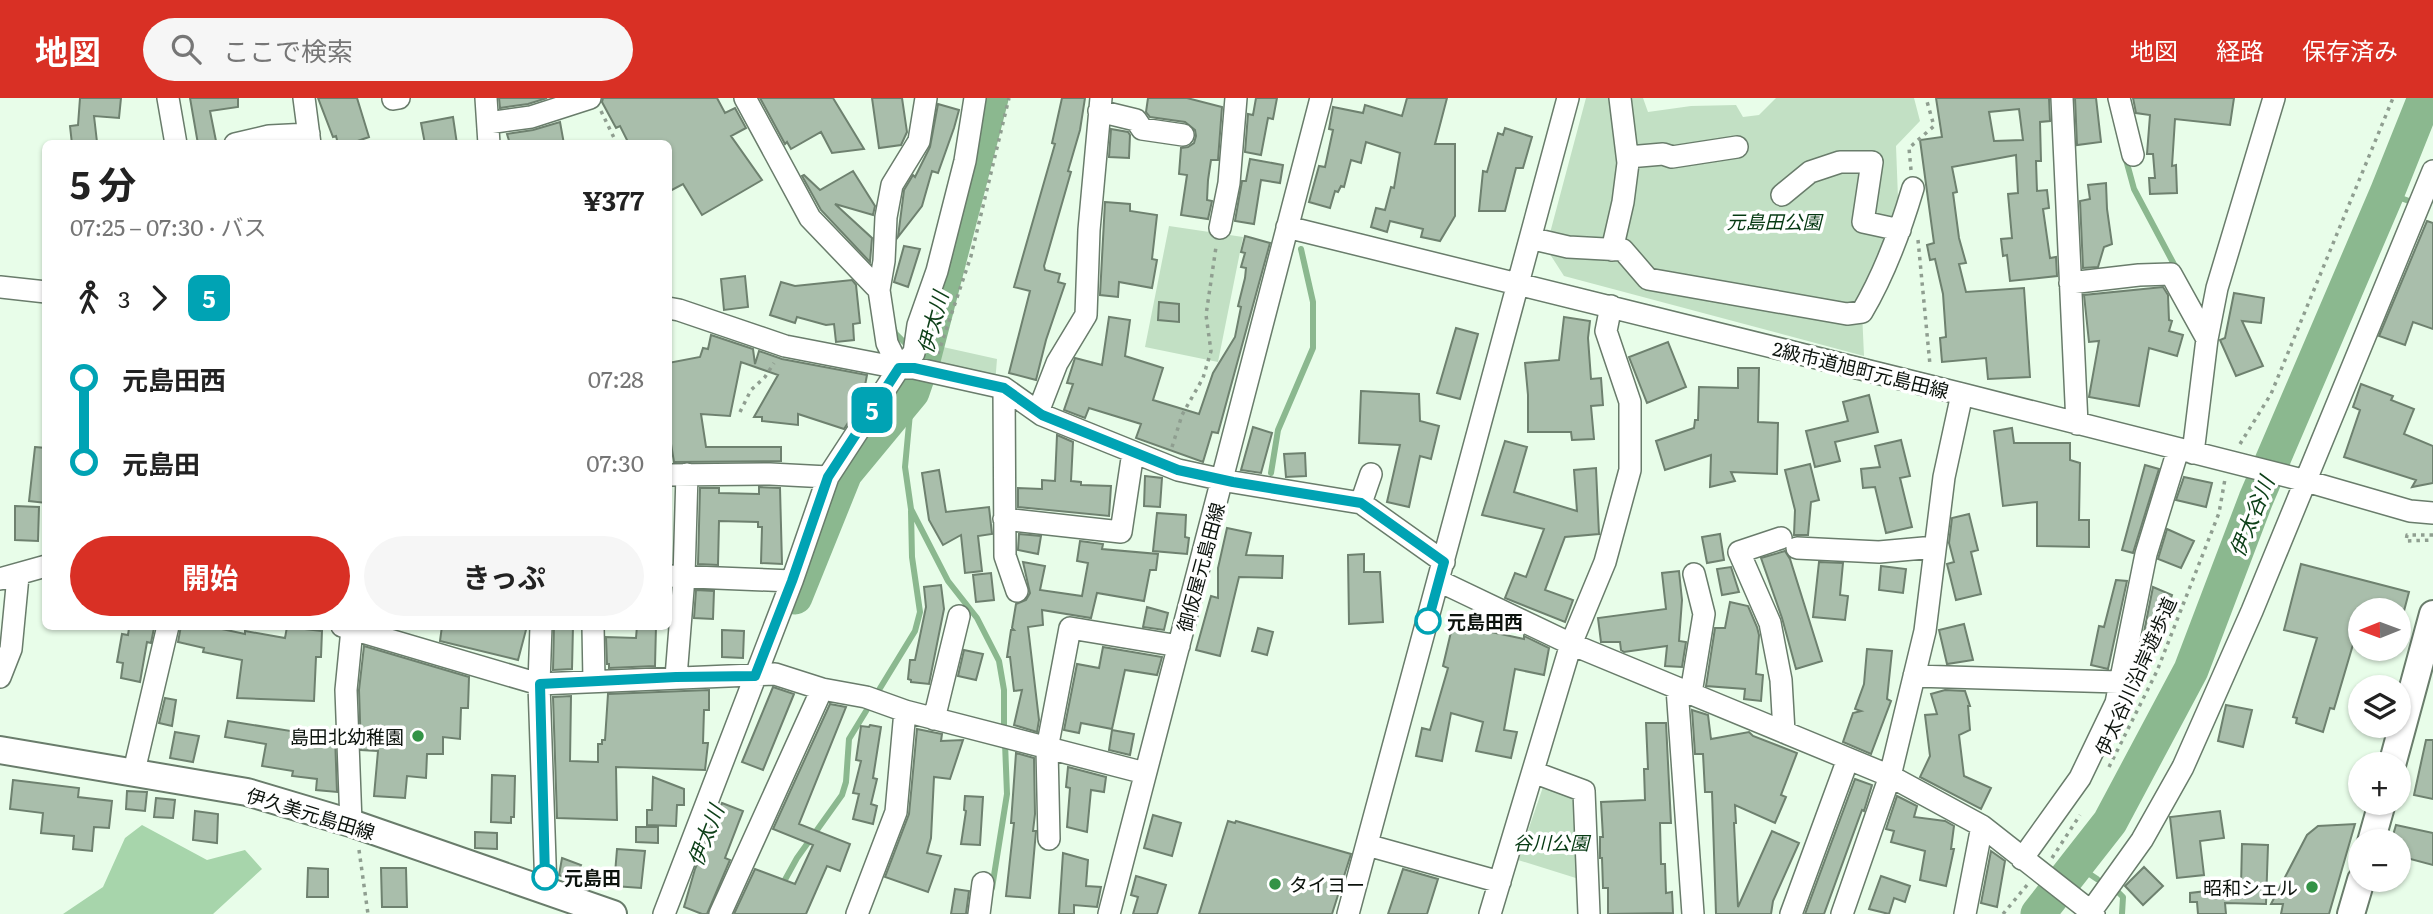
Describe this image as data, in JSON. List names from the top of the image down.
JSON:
{
  "streets": {
    "main road": ["伊久美元島田線"],
    "street": ["2級市道旭町元島田線", "御仮屋元島田線"],
    "path": ["伊太谷川沿岸遊歩道"]
  },
  "crossings": [
    ["2級市道旭町元島田線", "御仮屋元島田線"],
    ["2級市道旭町元島田線", "伊太谷川沿岸遊歩道"]
  ],
  "water": ["伊太川", "伊太谷川"],
  "parks": ["元島田公園", "谷川公園"],
  "places": [
    "元島田西",
    "島田北幼稚園",
    "元島田",
    "タイヨー",
    "昭和シェル"
  ],
  "lines": ["bus line 5"],
  "north": "left",
  "page": {
    "header": "地図",
    "search": "ここで検索",
    "nav": ["地図", "経路", "保存済み"],
    "on_map": "5",
    "heading": ["5 分", "07:25 – 07:30 · バス", "¥377"],
    "legs": ["3", "5"],
    "list": [
      {
        "name": "元島田西",
        "value": "07:28"
      },
      {
        "name": "元島田",
        "value": "07:30"
      }
    ],
    "buttons": ["開始", "きっぷ"],
    "map_buttons": ["+", "−"]
  }
}
